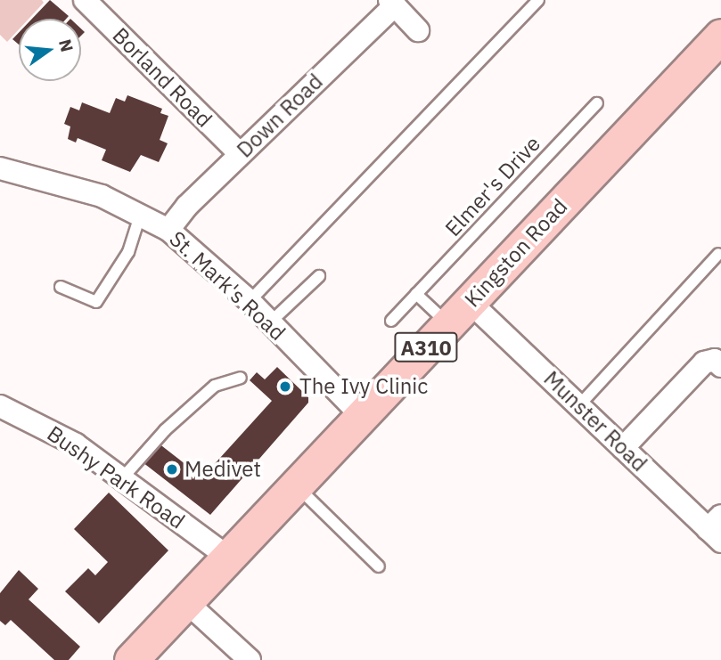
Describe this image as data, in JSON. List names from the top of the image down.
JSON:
{
  "streets": {
    "main road": ["Kingston Road", "A310"],
    "street": [
      "Borland Road",
      "Down Road",
      "St. Mark's Road",
      "Munster Road",
      "Bushy Park Road"
    ],
    "lane": ["Elmer's Drive"]
  },
  "crossings": [
    ["Borland Road", "Down Road"],
    ["Down Road", "St. Mark's Road"],
    ["Kingston Road", "St. Mark's Road"],
    ["Kingston Road", "Munster Road"],
    ["Kingston Road", "Bushy Park Road"]
  ],
  "places": ["The Ivy Clinic", "Medivet"],
  "north": "right"
}
